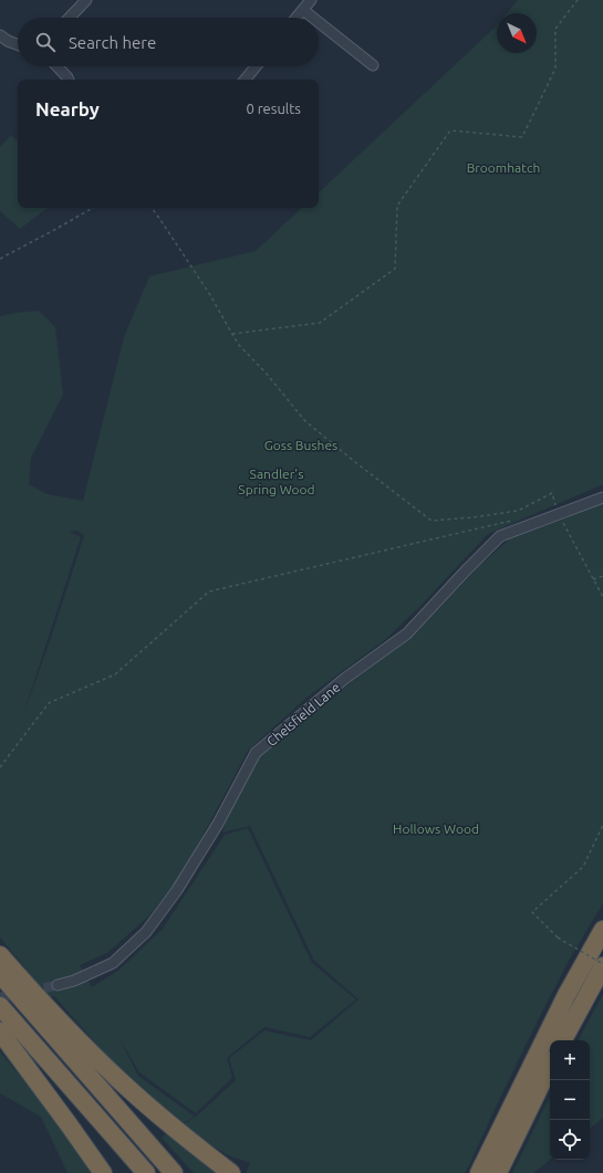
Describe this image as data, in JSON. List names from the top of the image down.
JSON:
{
  "streets": {
    "street": ["Chelsfield Lane"]
  },
  "parks": [
    "Broomhatch",
    "Goss Bushes",
    "Sandler's Spring Wood",
    "Hollows Wood"
  ],
  "north": "bottom right",
  "page": {
    "search": "Search here",
    "heading": ["Nearby", "0 results"],
    "map_buttons": ["+", "−"]
  }
}
